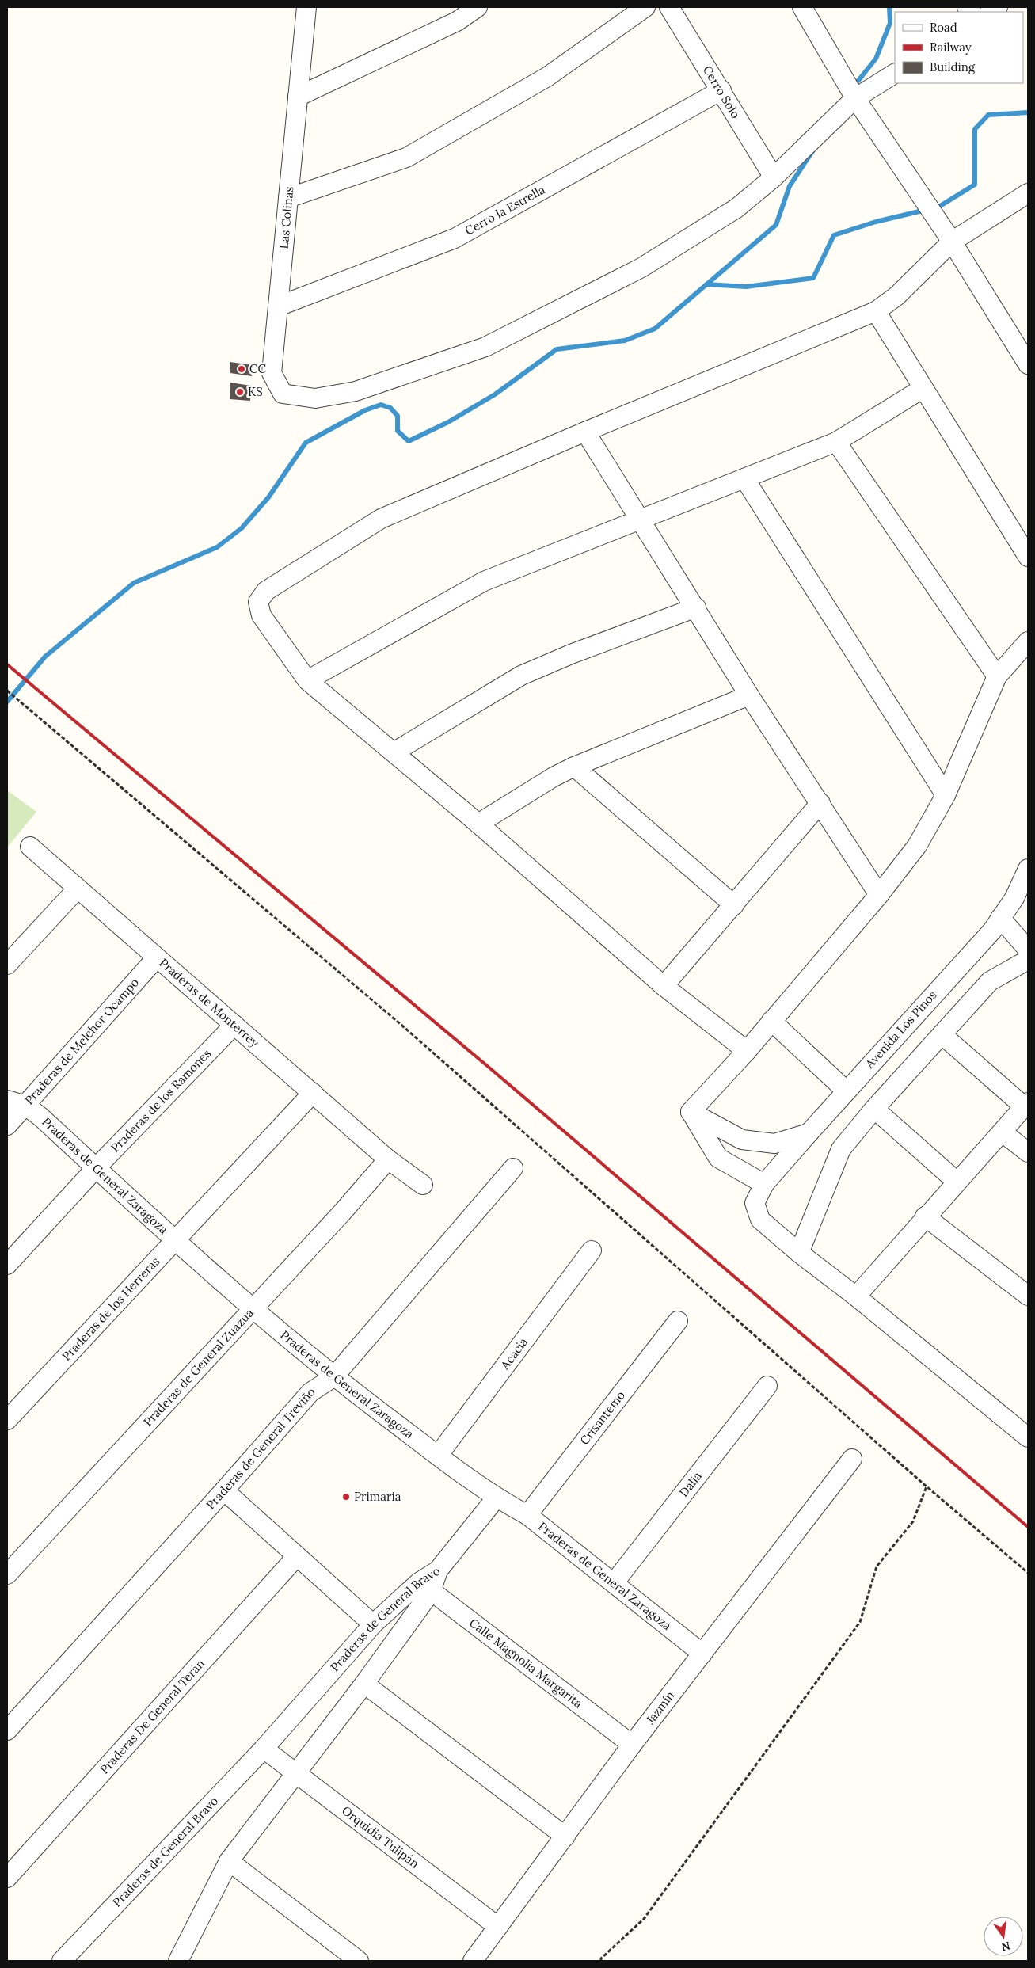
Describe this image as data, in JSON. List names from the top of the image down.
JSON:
{
  "streets": {
    "street": [
      "Cerro Solo",
      "Cerro la Estrella",
      "Las Colinas",
      "Praderas de Monterrey",
      "Avenida Los Pinos",
      "Praderas de Melchor Ocampo",
      "Praderas de los Ramones",
      "Praderas de General Zaragoza",
      "Praderas de los Herreras",
      "Acacia",
      "Praderas de General Zuazua",
      "Crisantemo",
      "Praderas de General Treviño",
      "Dalia",
      "Praderas de General Bravo",
      "Calle Magnolia Margarita",
      "Jazmín",
      "Praderas De General Terán",
      "Orquidia Tulipán"
    ]
  },
  "crossings": [
    ["Cerro Solo", "Cerro la Estrella"],
    ["Cerro Solo", "Las Colinas"],
    ["Cerro la Estrella", "Las Colinas"],
    ["Praderas de Monterrey", "Praderas de Melchor Ocampo"],
    ["Praderas de Monterrey", "Praderas de los Ramones"],
    ["Praderas de Monterrey", "Praderas de los Herreras"],
    ["Praderas de Monterrey", "Praderas de General Zuazua"],
    ["Praderas de Melchor Ocampo", "Praderas de General Zaragoza"],
    ["Praderas de los Ramones", "Praderas de General Zaragoza"],
    ["Praderas de General Zaragoza", "Praderas de los Herreras"],
    ["Praderas de General Zaragoza", "Acacia"],
    ["Praderas de General Zaragoza", "Praderas de General Zuazua"],
    ["Praderas de General Zaragoza", "Crisantemo"],
    ["Praderas de General Zaragoza", "Praderas de General Treviño"],
    ["Praderas de General Zaragoza", "Dalia"],
    ["Praderas de General Zaragoza", "Praderas de General Bravo"],
    ["Praderas de General Zaragoza", "Jazmín"],
    ["Praderas de General Bravo", "Calle Magnolia Margarita"],
    ["Praderas de General Bravo", "Orquidia Tulipán"],
    ["Calle Magnolia Margarita", "Jazmín"],
    ["Jazmín", "Orquidia Tulipán"]
  ],
  "places": ["CC", "KS", "Primaria"],
  "legend": ["Road", "Railway", "Building"],
  "north": "bottom"
}
